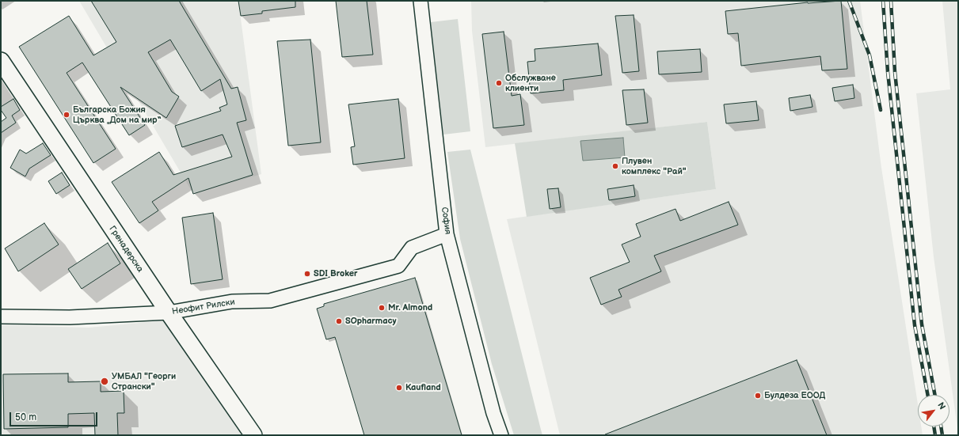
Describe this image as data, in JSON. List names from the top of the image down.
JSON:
{
  "streets": {
    "street": ["София", "Гренадерска", "Неофит Рилски"]
  },
  "crossings": [
    ["София", "Неофит Рилски"],
    ["Гренадерска", "Неофит Рилски"]
  ],
  "places": [
    "Обслужване клиенти",
    "Българска Божия Църква „Дом на мир“",
    "Плувен комплекс \"Рай\"",
    "SDI Broker",
    "Mr. Almond",
    "SOpharmacy",
    "УМБАЛ \"Георги Странски\"",
    "Kaufland",
    "Булдеза ЕООД"
  ],
  "scale_bar": "50 m",
  "north": "top right"
}
